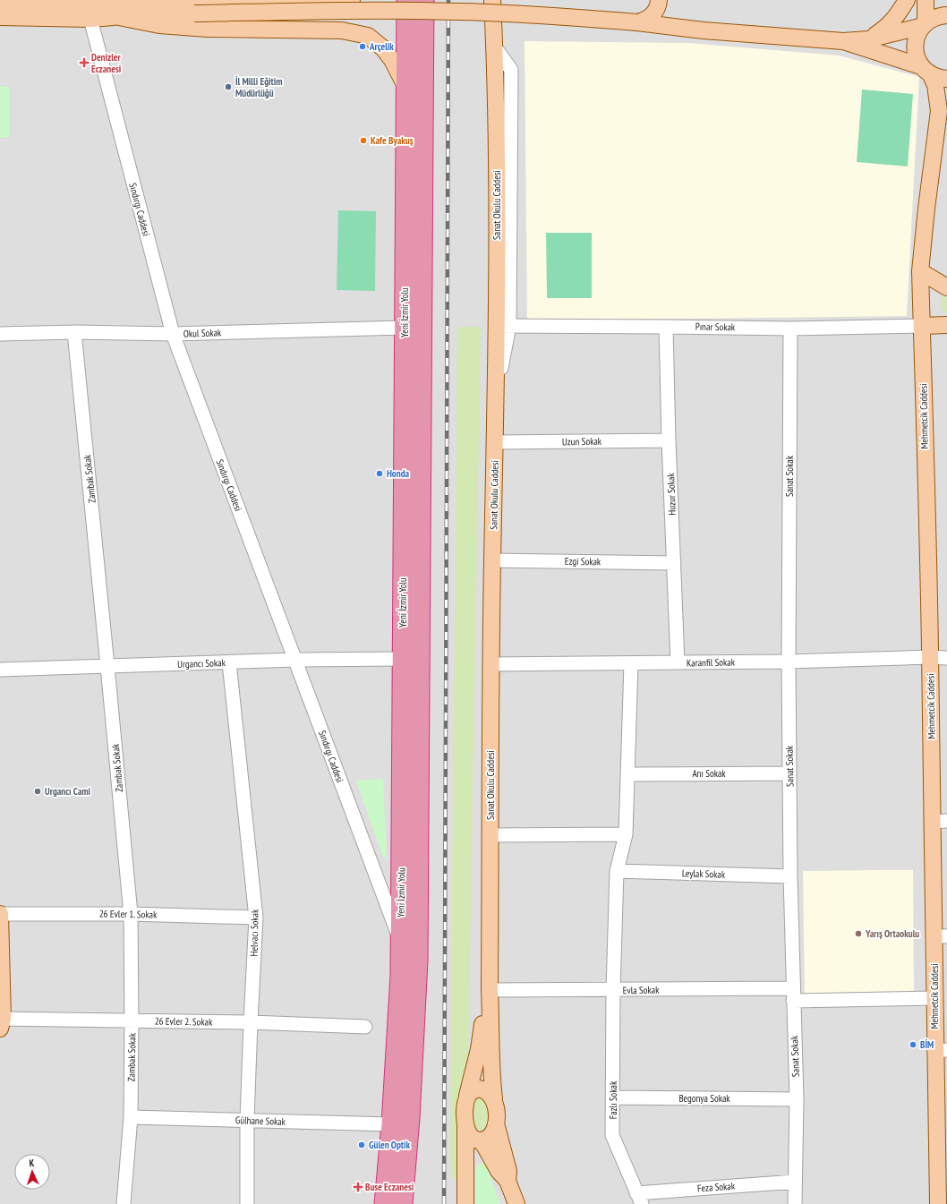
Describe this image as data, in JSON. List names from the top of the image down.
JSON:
{
  "streets": {
    "highway": ["Yeni İzmir Yolu"],
    "main road": ["Sanat Okulu Caddesi", "Mehmetcik Caddesi"],
    "street": [
      "Sındırgı Caddesi",
      "Pınar Sokak",
      "Okul Sokak",
      "Uzun Sokak",
      "Sanat Sokak",
      "Zambak Sokak",
      "Huzur Sokak",
      "Ezgi Sokak",
      "Karanfil Sokak",
      "Urgancı Sokak",
      "Anı Sokak",
      "Leylak Sokak",
      "26 Evler 1. Sokak",
      "Helvacı Sokak",
      "Evla Sokak",
      "26 Evler 2. Sokak",
      "Begonya Sokak",
      "Fazlı Sokak",
      "Gülhane Sokak",
      "Feza Sokak"
    ]
  },
  "crossings": [
    ["Sanat Okulu Caddesi", "Pınar Sokak"],
    ["Sanat Okulu Caddesi", "Uzun Sokak"],
    ["Sanat Okulu Caddesi", "Ezgi Sokak"],
    ["Sanat Okulu Caddesi", "Karanfil Sokak"],
    ["Sanat Okulu Caddesi", "Evla Sokak"],
    ["Sındırgı Caddesi", "Yeni İzmir Yolu"],
    ["Sındırgı Caddesi", "Okul Sokak"],
    ["Sındırgı Caddesi", "Urgancı Sokak"],
    ["Yeni İzmir Yolu", "Okul Sokak"],
    ["Yeni İzmir Yolu", "Urgancı Sokak"],
    ["Yeni İzmir Yolu", "Gülhane Sokak"],
    ["Pınar Sokak", "Mehmetcik Caddesi"],
    ["Pınar Sokak", "Sanat Sokak"],
    ["Pınar Sokak", "Huzur Sokak"],
    ["Okul Sokak", "Zambak Sokak"],
    ["Mehmetcik Caddesi", "Karanfil Sokak"],
    ["Mehmetcik Caddesi", "Evla Sokak"],
    ["Uzun Sokak", "Huzur Sokak"],
    ["Sanat Sokak", "Karanfil Sokak"],
    ["Sanat Sokak", "Anı Sokak"],
    ["Sanat Sokak", "Leylak Sokak"],
    ["Sanat Sokak", "Evla Sokak"],
    ["Sanat Sokak", "Begonya Sokak"],
    ["Sanat Sokak", "Feza Sokak"],
    ["Zambak Sokak", "Urgancı Sokak"],
    ["Zambak Sokak", "26 Evler 1. Sokak"],
    ["Zambak Sokak", "26 Evler 2. Sokak"],
    ["Zambak Sokak", "Gülhane Sokak"],
    ["Huzur Sokak", "Ezgi Sokak"],
    ["Huzur Sokak", "Karanfil Sokak"],
    ["Karanfil Sokak", "Fazlı Sokak"],
    ["Urgancı Sokak", "Helvacı Sokak"],
    ["Anı Sokak", "Fazlı Sokak"],
    ["Leylak Sokak", "Fazlı Sokak"],
    ["26 Evler 1. Sokak", "Helvacı Sokak"],
    ["Helvacı Sokak", "26 Evler 2. Sokak"],
    ["Helvacı Sokak", "Gülhane Sokak"],
    ["Evla Sokak", "Fazlı Sokak"],
    ["Begonya Sokak", "Fazlı Sokak"],
    ["Fazlı Sokak", "Feza Sokak"]
  ],
  "places": {
    "other": [
      "Arçelik",
      "İl Milli Eğitim Müdürlüğü",
      "Kafe Byakuş",
      "Honda",
      "Urgancı Cami",
      "Yarış Ortaokulu",
      "BİM",
      "Gülen Optik"
    ],
    "health": ["Denizler Eczanesi", "Buse Eczanesi"]
  },
  "north": "top"
}
